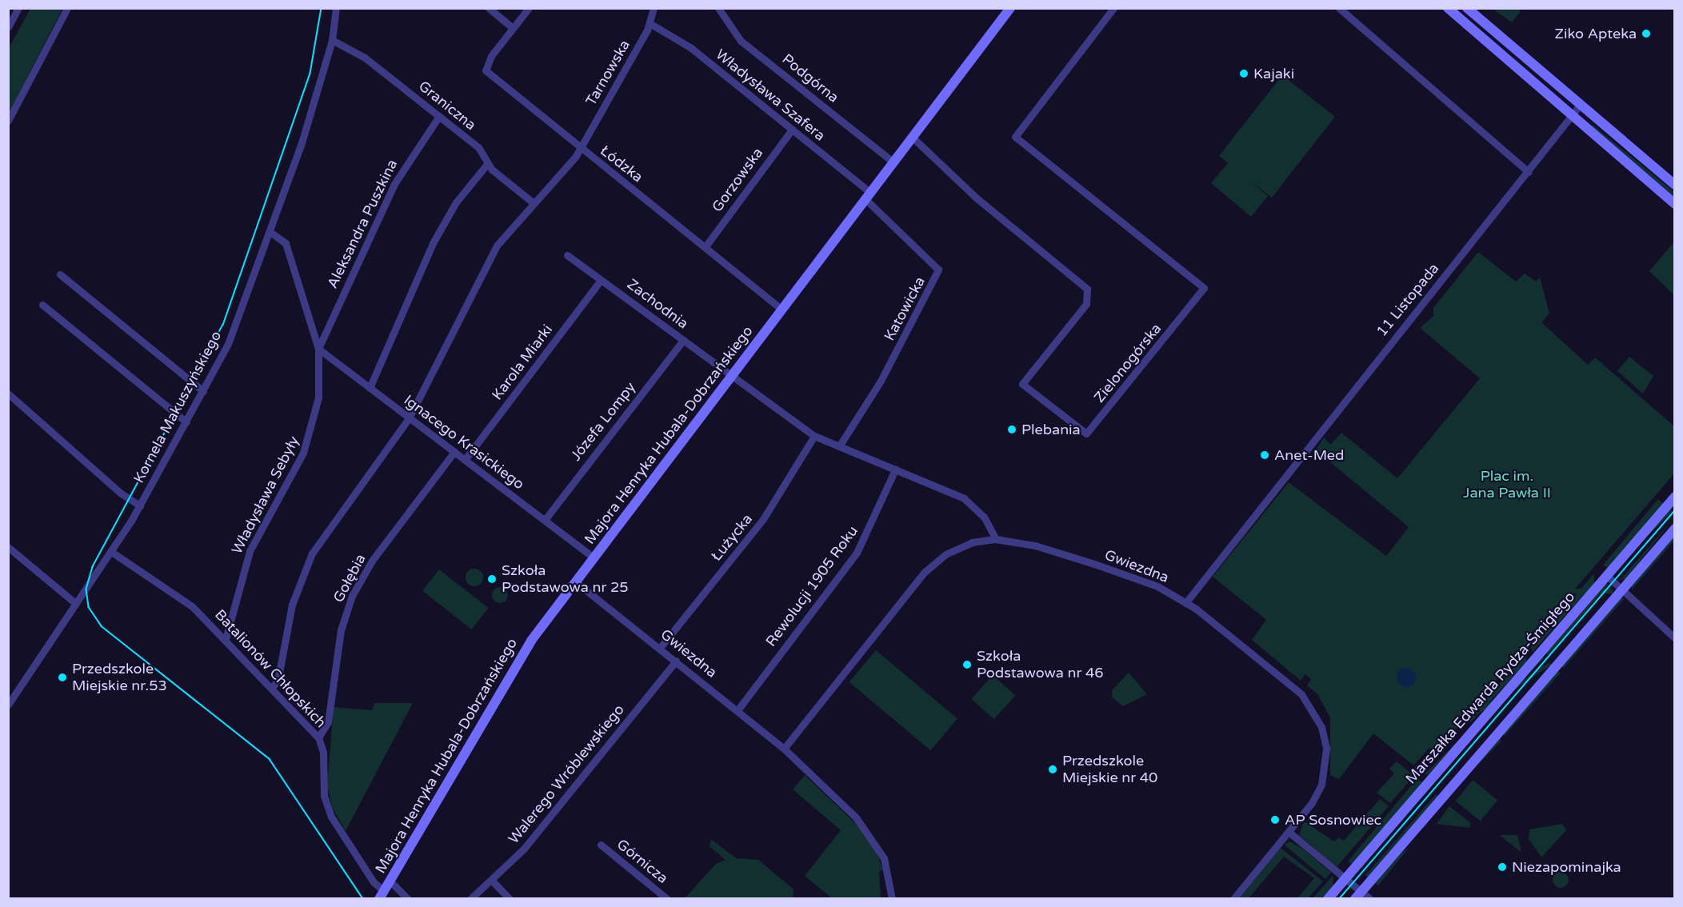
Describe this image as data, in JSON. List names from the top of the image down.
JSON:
{
  "streets": {
    "street": [
      "Tarnowska",
      "Podgórna",
      "Władysława Szafera",
      "Graniczna",
      "Łódzka",
      "Gorzowska",
      "Aleksandra Puszkina",
      "11 Listopada",
      "Zachodnia",
      "Katowicka",
      "Karola Miarki",
      "Zielonogórska",
      "Kornela Makuszyńskiego",
      "Józefa Lompy",
      "Majora Henryka Hubala-Dobrzańskiego",
      "Ignacego Krasickiego",
      "Władysława Sebyły",
      "Łużycka",
      "Gwiezdna",
      "Gołębia",
      "Rewolucji 1905 Roku",
      "Batalionów Chłopskich",
      "Marszałka Edwarda Rydza-Śmigłego",
      "Walerego Wróblewskiego",
      "Górnicza"
    ]
  },
  "crossings": [
    ["Tarnowska", "Władysława Szafera"],
    ["Tarnowska", "Graniczna"],
    ["Tarnowska", "Łódzka"],
    ["Tarnowska", "Ignacego Krasickiego"],
    ["Tarnowska", "Batalionów Chłopskich"],
    ["Podgórna", "Majora Henryka Hubala-Dobrzańskiego"],
    ["Władysława Szafera", "Gorzowska"],
    ["Władysława Szafera", "Katowicka"],
    ["Władysława Szafera", "Majora Henryka Hubala-Dobrzańskiego"],
    ["Graniczna", "Aleksandra Puszkina"],
    ["Graniczna", "Kornela Makuszyńskiego"],
    ["Łódzka", "Gorzowska"],
    ["Łódzka", "Majora Henryka Hubala-Dobrzańskiego"],
    ["Aleksandra Puszkina", "Ignacego Krasickiego"],
    ["Aleksandra Puszkina", "Władysława Sebyły"],
    ["11 Listopada", "Gwiezdna"],
    ["Zachodnia", "Katowicka"],
    ["Zachodnia", "Karola Miarki"],
    ["Zachodnia", "Józefa Lompy"],
    ["Zachodnia", "Majora Henryka Hubala-Dobrzańskiego"],
    ["Zachodnia", "Łużycka"],
    ["Zachodnia", "Gwiezdna"],
    ["Zachodnia", "Rewolucji 1905 Roku"],
    ["Katowicka", "Majora Henryka Hubala-Dobrzańskiego"],
    ["Karola Miarki", "Ignacego Krasickiego"],
    ["Zielonogórska", "Majora Henryka Hubala-Dobrzańskiego"],
    ["Kornela Makuszyńskiego", "Władysława Sebyły"],
    ["Kornela Makuszyńskiego", "Batalionów Chłopskich"],
    ["Józefa Lompy", "Ignacego Krasickiego"],
    ["Majora Henryka Hubala-Dobrzańskiego", "Ignacego Krasickiego"],
    ["Majora Henryka Hubala-Dobrzańskiego", "Gwiezdna"],
    ["Majora Henryka Hubala-Dobrzańskiego", "Batalionów Chłopskich"],
    ["Ignacego Krasickiego", "Władysława Sebyły"],
    ["Ignacego Krasickiego", "Gołębia"],
    ["Władysława Sebyły", "Batalionów Chłopskich"],
    ["Łużycka", "Gwiezdna"],
    ["Gwiezdna", "Rewolucji 1905 Roku"],
    ["Gwiezdna", "Walerego Wróblewskiego"],
    ["Gołębia", "Batalionów Chłopskich"]
  ],
  "parks": ["Plac im. Jana Pawła II"],
  "places": [
    "Ziko Apteka",
    "Kajaki",
    "Plebania",
    "Anet-Med",
    "Szkoła Podstawowa nr 25",
    "Szkoła Podstawowa nr 46",
    "Przedszkole Miejskie nr.53",
    "Przedszkole Miejskie nr 40",
    "AP Sosnowiec",
    "Niezapominajka"
  ]
}
